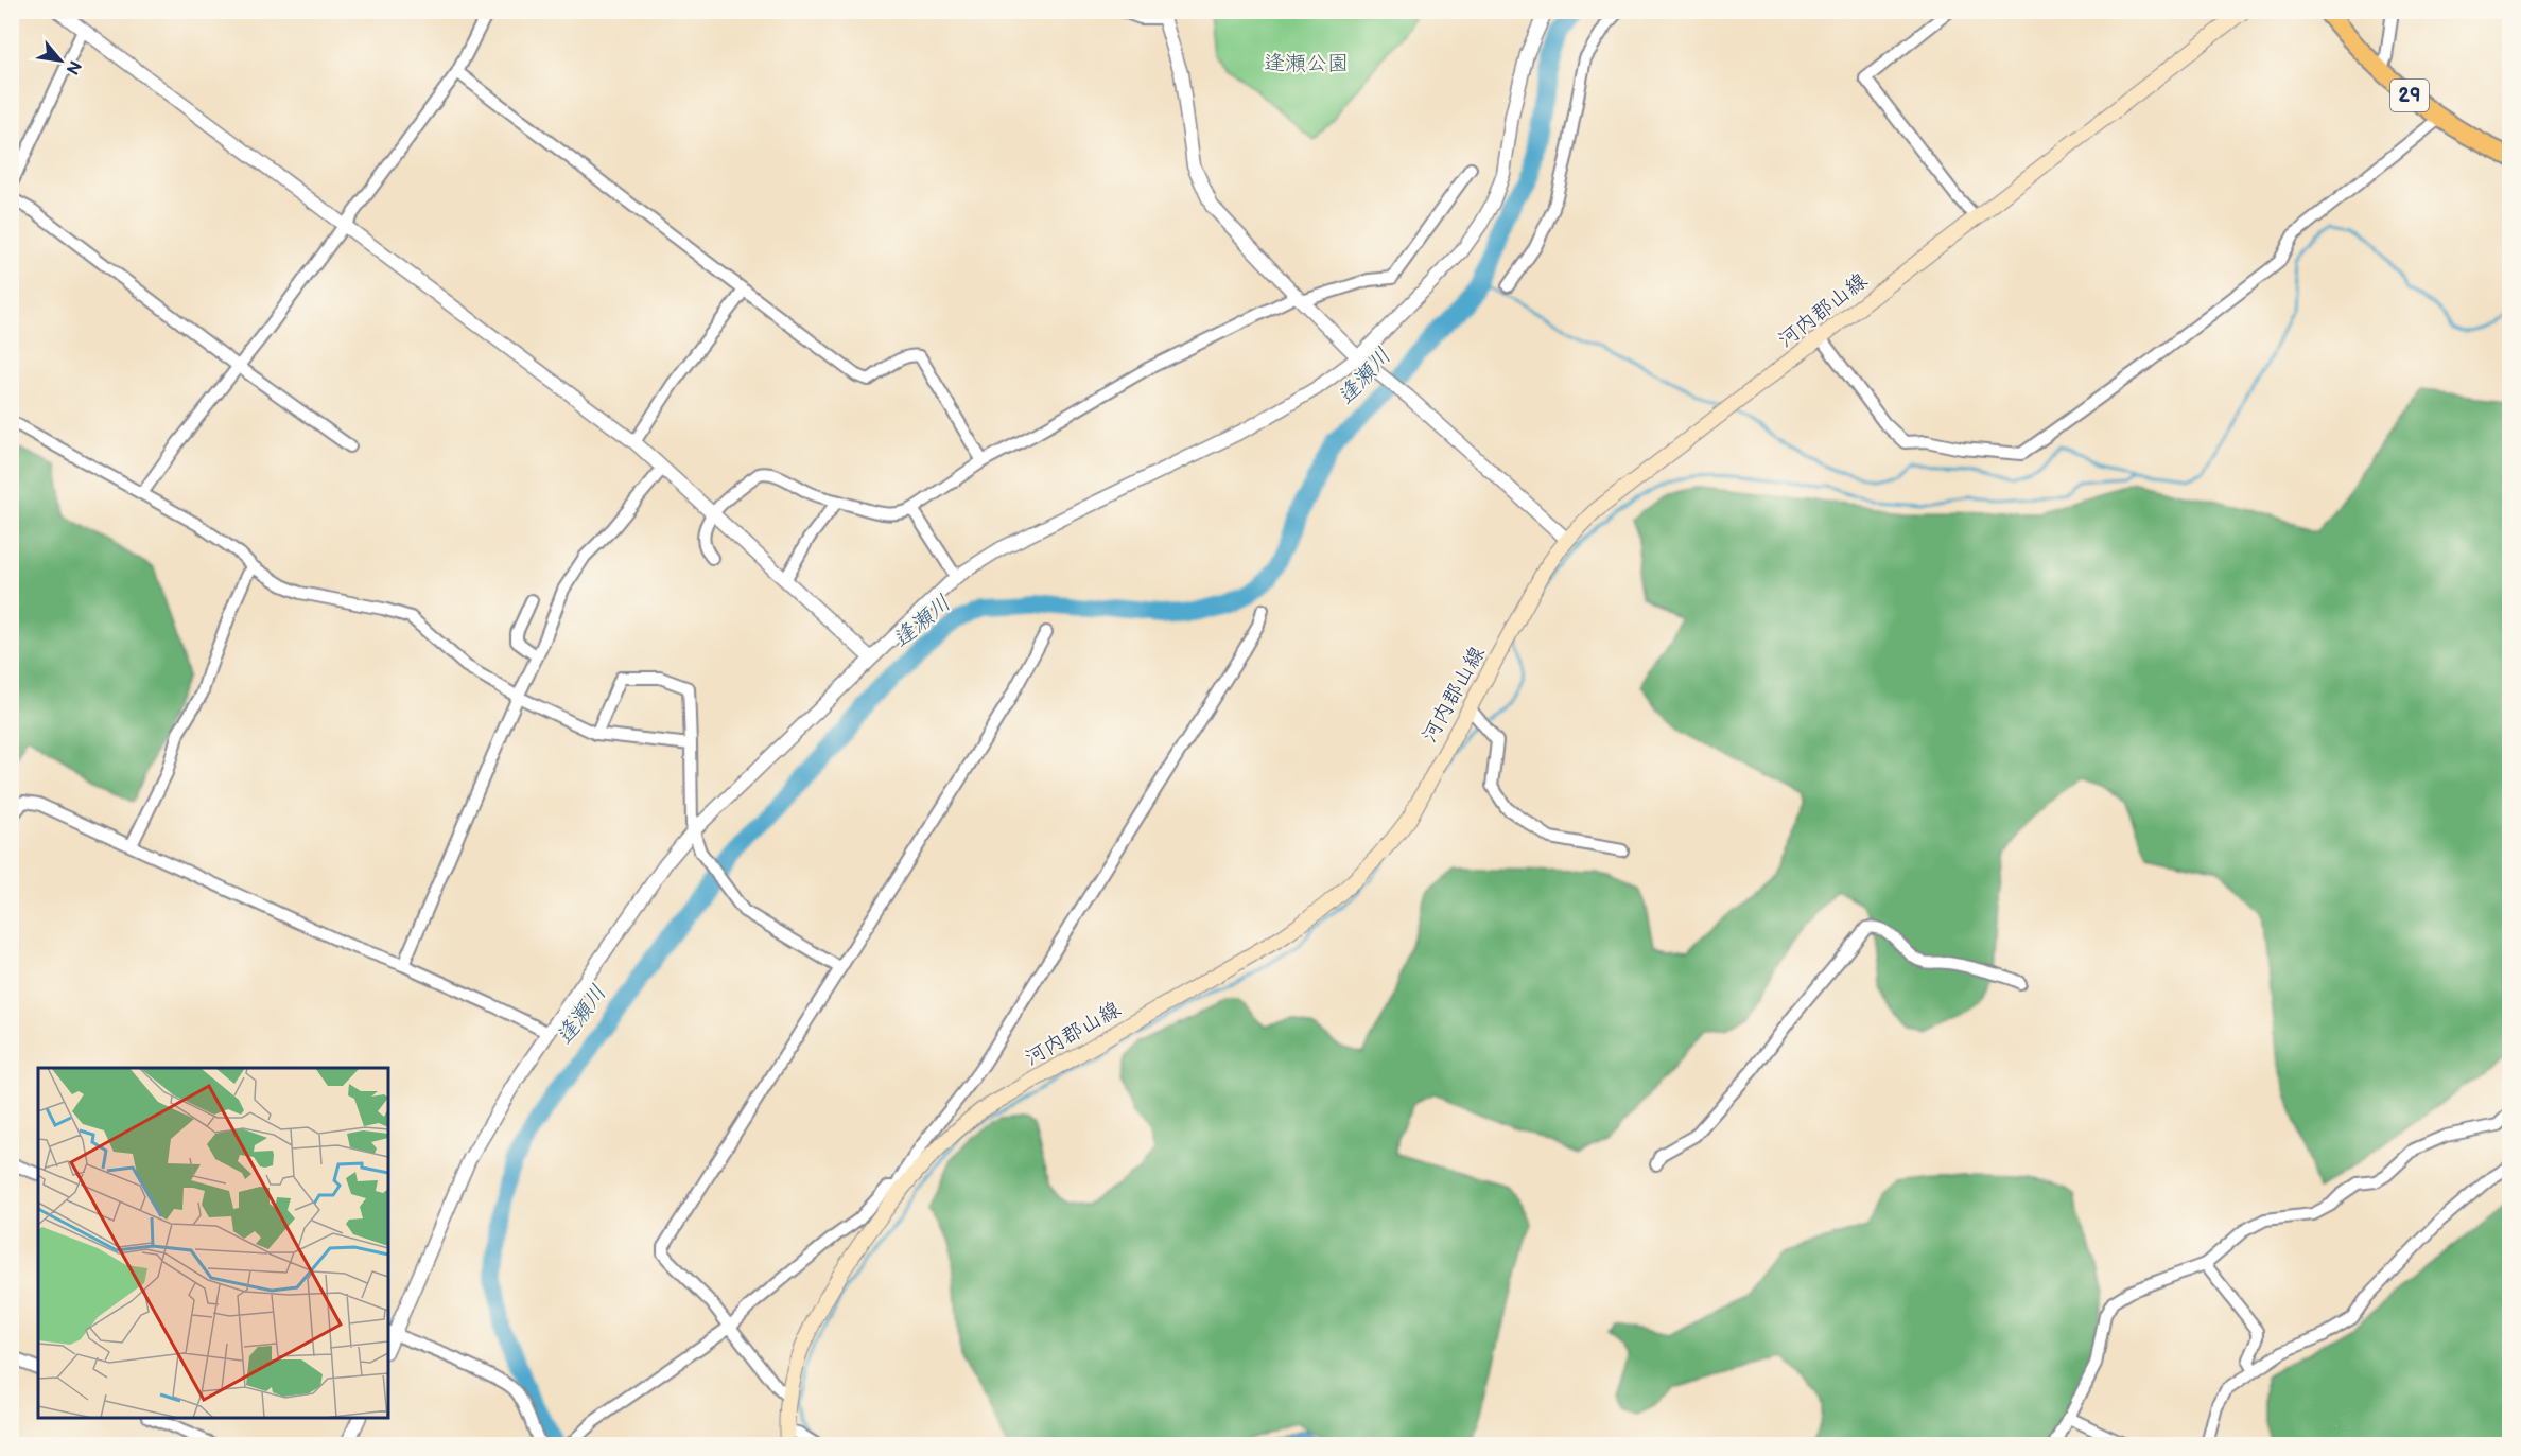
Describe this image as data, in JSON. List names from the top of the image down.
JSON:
{
  "streets": {
    "main road": ["29", "河内郡山線"]
  },
  "water": ["逢瀬川"],
  "parks": ["逢瀬公園"],
  "north": "bottom right"
}
